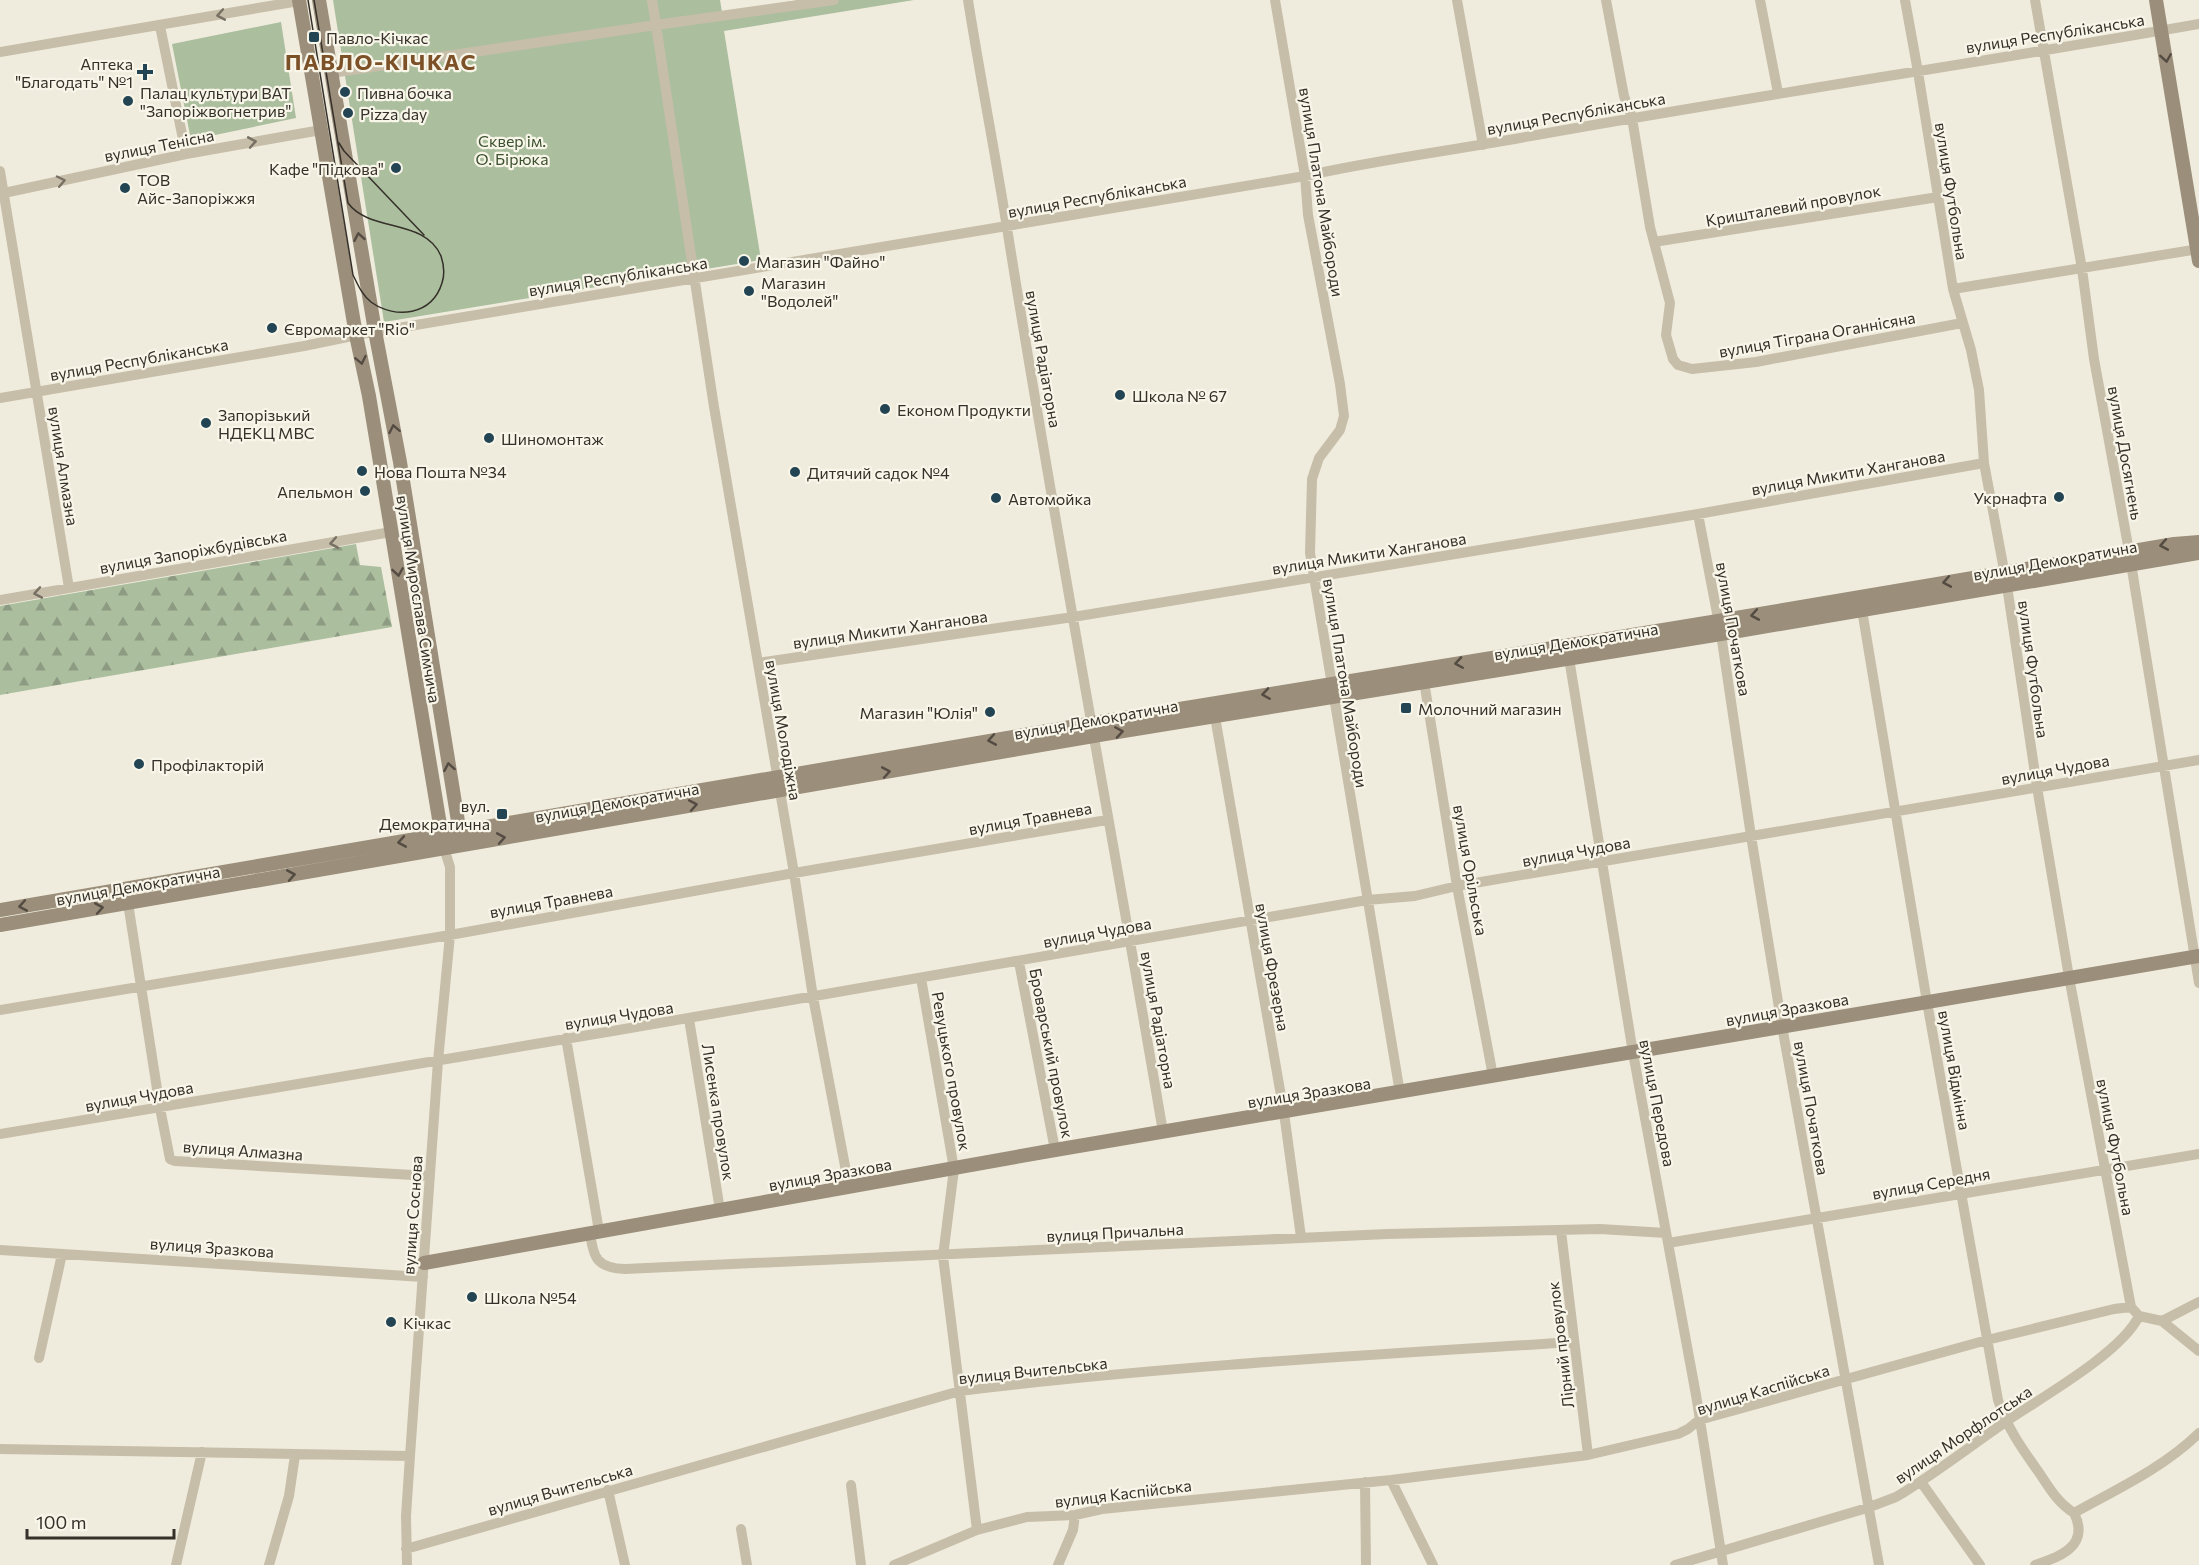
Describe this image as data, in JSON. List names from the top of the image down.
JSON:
{
  "streets": {
    "street": [
      "вулиця Республіканська",
      "вулиця Тенісна",
      "вулиця Футбольна",
      "вулиця Платона Майбороди",
      "Кришталевий провулок",
      "вулиця Тіграна Оганнісяна",
      "вулиця Радіаторна",
      "вулиця Досягнень",
      "вулиця Алмазна",
      "вулиця Микити Ханганова",
      "вулиця Запоріжбудівська",
      "вулиця Демократична",
      "вулиця Мирослава Симчича",
      "вулиця Початкова",
      "вулиця Молодіжна",
      "вулиця Чудова",
      "вулиця Травнева",
      "вулиця Орільська",
      "вулиця Фрезерна",
      "вулиця Зразкова",
      "Броварський провулок",
      "вулиця Відмінна",
      "Ревуцького провулок",
      "вулиця Передова",
      "Лисенка провулок",
      "вулиця Середня",
      "вулиця Соснова",
      "вулиця Причальна",
      "Лірний провулок",
      "вулиця Вчительська",
      "вулиця Каспійська",
      "вулиця Морфлотська"
    ]
  },
  "crossings": [
    ["вулиця Республіканська", "вулиця Футбольна"],
    ["вулиця Республіканська", "вулиця Платона Майбороди"],
    ["вулиця Республіканська", "вулиця Радіаторна"],
    ["вулиця Республіканська", "вулиця Досягнень"],
    ["вулиця Республіканська", "вулиця Алмазна"],
    ["вулиця Республіканська", "вулиця Мирослава Симчича"],
    ["вулиця Республіканська", "вулиця Молодіжна"],
    ["вулиця Тенісна", "вулиця Алмазна"],
    ["вулиця Тенісна", "вулиця Мирослава Симчича"],
    ["вулиця Футбольна", "Кришталевий провулок"],
    ["вулиця Футбольна", "вулиця Тіграна Оганнісяна"],
    ["вулиця Футбольна", "вулиця Микити Ханганова"],
    ["вулиця Футбольна", "вулиця Демократична"],
    ["вулиця Футбольна", "вулиця Чудова"],
    ["вулиця Футбольна", "вулиця Зразкова"],
    ["вулиця Футбольна", "вулиця Середня"],
    ["вулиця Футбольна", "вулиця Каспійська"],
    ["вулиця Футбольна", "вулиця Морфлотська"],
    ["вулиця Платона Майбороди", "вулиця Микити Ханганова"],
    ["вулиця Платона Майбороди", "вулиця Демократична"],
    ["вулиця Платона Майбороди", "вулиця Чудова"],
    ["вулиця Платона Майбороди", "вулиця Зразкова"],
    ["Кришталевий провулок", "вулиця Тіграна Оганнісяна"],
    ["вулиця Радіаторна", "вулиця Микити Ханганова"],
    ["вулиця Радіаторна", "вулиця Демократична"],
    ["вулиця Радіаторна", "вулиця Чудова"],
    ["вулиця Радіаторна", "вулиця Травнева"],
    ["вулиця Радіаторна", "вулиця Зразкова"],
    ["вулиця Досягнень", "вулиця Демократична"],
    ["вулиця Досягнень", "вулиця Чудова"],
    ["вулиця Досягнень", "вулиця Зразкова"],
    ["вулиця Алмазна", "вулиця Запоріжбудівська"],
    ["вулиця Алмазна", "вулиця Демократична"],
    ["вулиця Алмазна", "вулиця Чудова"],
    ["вулиця Алмазна", "вулиця Травнева"],
    ["вулиця Алмазна", "вулиця Соснова"],
    ["вулиця Микити Ханганова", "вулиця Початкова"],
    ["вулиця Микити Ханганова", "вулиця Молодіжна"],
    ["вулиця Запоріжбудівська", "вулиця Мирослава Симчича"],
    ["вулиця Демократична", "вулиця Мирослава Симчича"],
    ["вулиця Демократична", "вулиця Початкова"],
    ["вулиця Демократична", "вулиця Молодіжна"],
    ["вулиця Демократична", "вулиця Орільська"],
    ["вулиця Демократична", "вулиця Фрезерна"],
    ["вулиця Демократична", "вулиця Відмінна"],
    ["вулиця Демократична", "вулиця Передова"],
    ["вулиця Початкова", "вулиця Чудова"],
    ["вулиця Початкова", "вулиця Зразкова"],
    ["вулиця Початкова", "вулиця Середня"],
    ["вулиця Початкова", "вулиця Каспійська"],
    ["вулиця Початкова", "вулиця Морфлотська"],
    ["вулиця Молодіжна", "вулиця Чудова"],
    ["вулиця Молодіжна", "вулиця Травнева"],
    ["вулиця Молодіжна", "вулиця Зразкова"],
    ["вулиця Чудова", "вулиця Орільська"],
    ["вулиця Чудова", "вулиця Фрезерна"],
    ["вулиця Чудова", "Броварський провулок"],
    ["вулиця Чудова", "вулиця Відмінна"],
    ["вулиця Чудова", "Ревуцького провулок"],
    ["вулиця Чудова", "вулиця Передова"],
    ["вулиця Чудова", "Лисенка провулок"],
    ["вулиця Чудова", "вулиця Соснова"],
    ["вулиця Чудова", "вулиця Причальна"],
    ["вулиця Травнева", "вулиця Соснова"],
    ["вулиця Орільська", "вулиця Зразкова"],
    ["вулиця Фрезерна", "вулиця Зразкова"],
    ["вулиця Фрезерна", "вулиця Причальна"],
    ["вулиця Зразкова", "Броварський провулок"],
    ["вулиця Зразкова", "вулиця Відмінна"],
    ["вулиця Зразкова", "Ревуцького провулок"],
    ["вулиця Зразкова", "вулиця Передова"],
    ["вулиця Зразкова", "Лисенка провулок"],
    ["вулиця Зразкова", "вулиця Соснова"],
    ["вулиця Зразкова", "вулиця Причальна"],
    ["вулиця Відмінна", "вулиця Середня"],
    ["вулиця Відмінна", "вулиця Каспійська"],
    ["вулиця Відмінна", "вулиця Морфлотська"],
    ["Ревуцького провулок", "вулиця Причальна"],
    ["Ревуцького провулок", "вулиця Вчительська"],
    ["Ревуцького провулок", "вулиця Каспійська"],
    ["вулиця Передова", "вулиця Середня"],
    ["вулиця Передова", "вулиця Причальна"],
    ["вулиця Передова", "вулиця Каспійська"],
    ["вулиця Передова", "вулиця Морфлотська"],
    ["вулиця Середня", "вулиця Причальна"],
    ["вулиця Соснова", "вулиця Вчительська"],
    ["вулиця Причальна", "Лірний провулок"],
    ["Лірний провулок", "вулиця Вчительська"],
    ["Лірний провулок", "вулиця Каспійська"],
    ["вулиця Каспійська", "вулиця Морфлотська"]
  ],
  "one_way": ["вулиця Тенісна", "вулиця Запоріжбудівська"],
  "districts": ["ПАВЛО-КІЧКАС"],
  "parks": ["Сквер ім. О. Бірюка"],
  "places": {
    "transit": ["Павло-Кічкас", "Молочний магазин", "вул. Демократична"],
    "health": ["Аптека \"Благодать\" №1"],
    "other": [
      "Пивна бочка",
      "Палац культури ВАТ \"Запоріжвогнетрив\"",
      "Pizza day",
      "Кафе \"Підкова\"",
      "ТОВ Айс-Запоріжжя",
      "Магазин \"Файно\"",
      "Магазин \"Водолей\"",
      "Євромаркет \"Rio\"",
      "Школа № 67",
      "Економ Продукти",
      "Запорізький НДЕКЦ МВС",
      "Шиномонтаж",
      "Нова Пошта №34",
      "Дитячий садок №4",
      "Апельмон",
      "Укрнафта",
      "Автомойка",
      "Магазин \"Юлія\"",
      "Профілакторій",
      "Школа №54",
      "Кічкас"
    ]
  },
  "scale_bar": "100 m"
}
